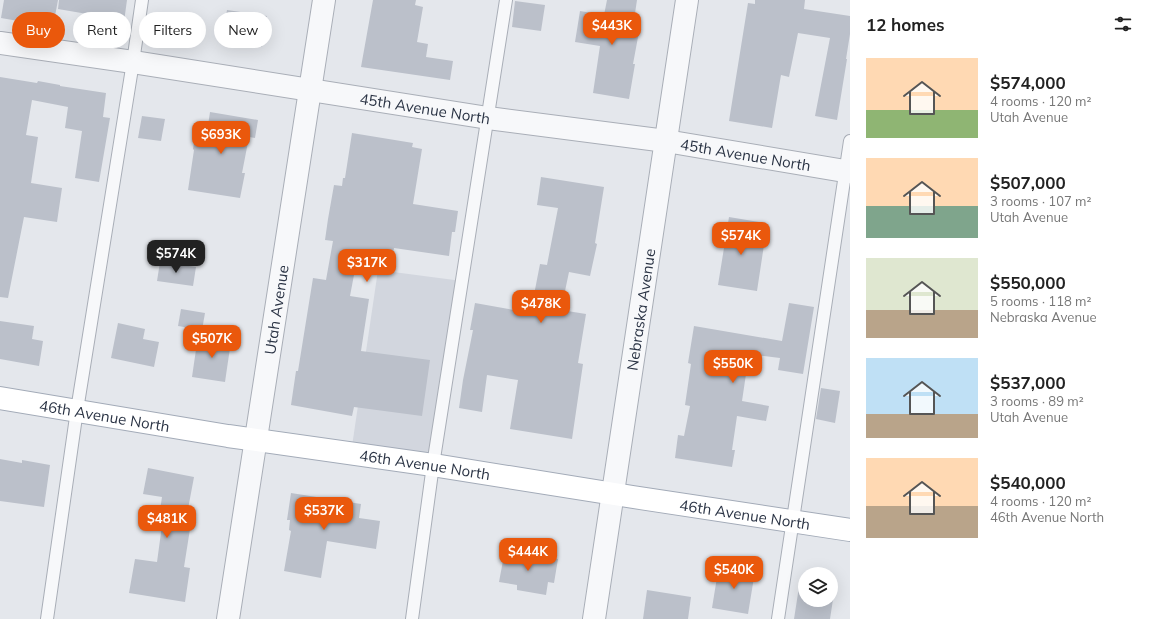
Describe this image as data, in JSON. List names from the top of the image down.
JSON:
{
  "streets": {
    "main road": ["46th Avenue North"],
    "street": ["45th Avenue North", "Utah Avenue", "Nebraska Avenue"]
  },
  "crossings": [
    ["45th Avenue North", "Utah Avenue"],
    ["45th Avenue North", "Nebraska Avenue"],
    ["Utah Avenue", "46th Avenue North"],
    ["Nebraska Avenue", "46th Avenue North"]
  ],
  "page": {
    "heading": "12 homes",
    "price": [
      "$443K",
      "$693K",
      "$574K",
      "$574K",
      "$317K",
      "$478K",
      "$507K",
      "$550K",
      "$537K",
      "$481K",
      "$444K",
      "$540K"
    ],
    "chip": [
      "Buy",
      "Rent",
      "Filters",
      "New"
    ],
    "list": [
      {
        "name": "$574,000",
        "note": "4 rooms · 120 m² · Utah Avenue"
      },
      {
        "name": "$507,000",
        "note": "3 rooms · 107 m² · Utah Avenue"
      },
      {
        "name": "$550,000",
        "note": "5 rooms · 118 m² · Nebraska Avenue"
      },
      {
        "name": "$537,000",
        "note": "3 rooms · 89 m² · Utah Avenue"
      },
      {
        "name": "$540,000",
        "note": "4 rooms · 120 m² · 46th Avenue North"
      }
    ]
  }
}
